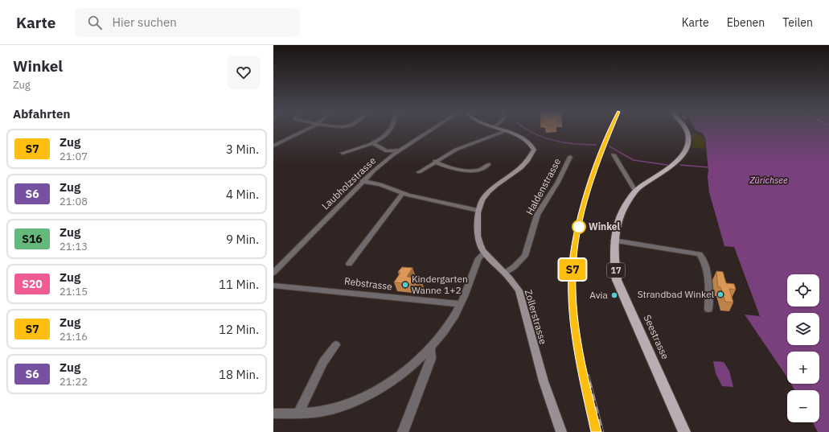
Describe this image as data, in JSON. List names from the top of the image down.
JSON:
{
  "streets": {
    "main road": ["17", "Seestrasse"],
    "street": [
      "Laubholzstrasse",
      "Haldenstrasse",
      "Rebstrasse",
      "Zollerstrasse"
    ]
  },
  "crossings": [
    ["Haldenstrasse", "Zollerstrasse"]
  ],
  "water": ["Zürichsee"],
  "places": [
    "Winkel",
    "Kindergarten Wanne 1+2",
    "Strandbad Winkel",
    "Avia"
  ],
  "page": {
    "header": "Karte",
    "search": "Hier suchen",
    "nav": ["Karte", "Ebenen", "Teilen"],
    "heading": [
      ["Winkel", "Zug"],
      "Abfahrten"
    ],
    "on_map": "S7",
    "list": [
      {
        "mark": "S7",
        "name": "Zug",
        "note": "21:07",
        "value": "3 Min."
      },
      {
        "mark": "S6",
        "name": "Zug",
        "note": "21:08",
        "value": "4 Min."
      },
      {
        "mark": "S16",
        "name": "Zug",
        "note": "21:13",
        "value": "9 Min."
      },
      {
        "mark": "S20",
        "name": "Zug",
        "note": "21:15",
        "value": "11 Min."
      },
      {
        "mark": "S7",
        "name": "Zug",
        "note": "21:16",
        "value": "12 Min."
      },
      {
        "mark": "S6",
        "name": "Zug",
        "note": "21:22",
        "value": "18 Min."
      }
    ],
    "map_buttons": ["+", "−"]
  }
}
